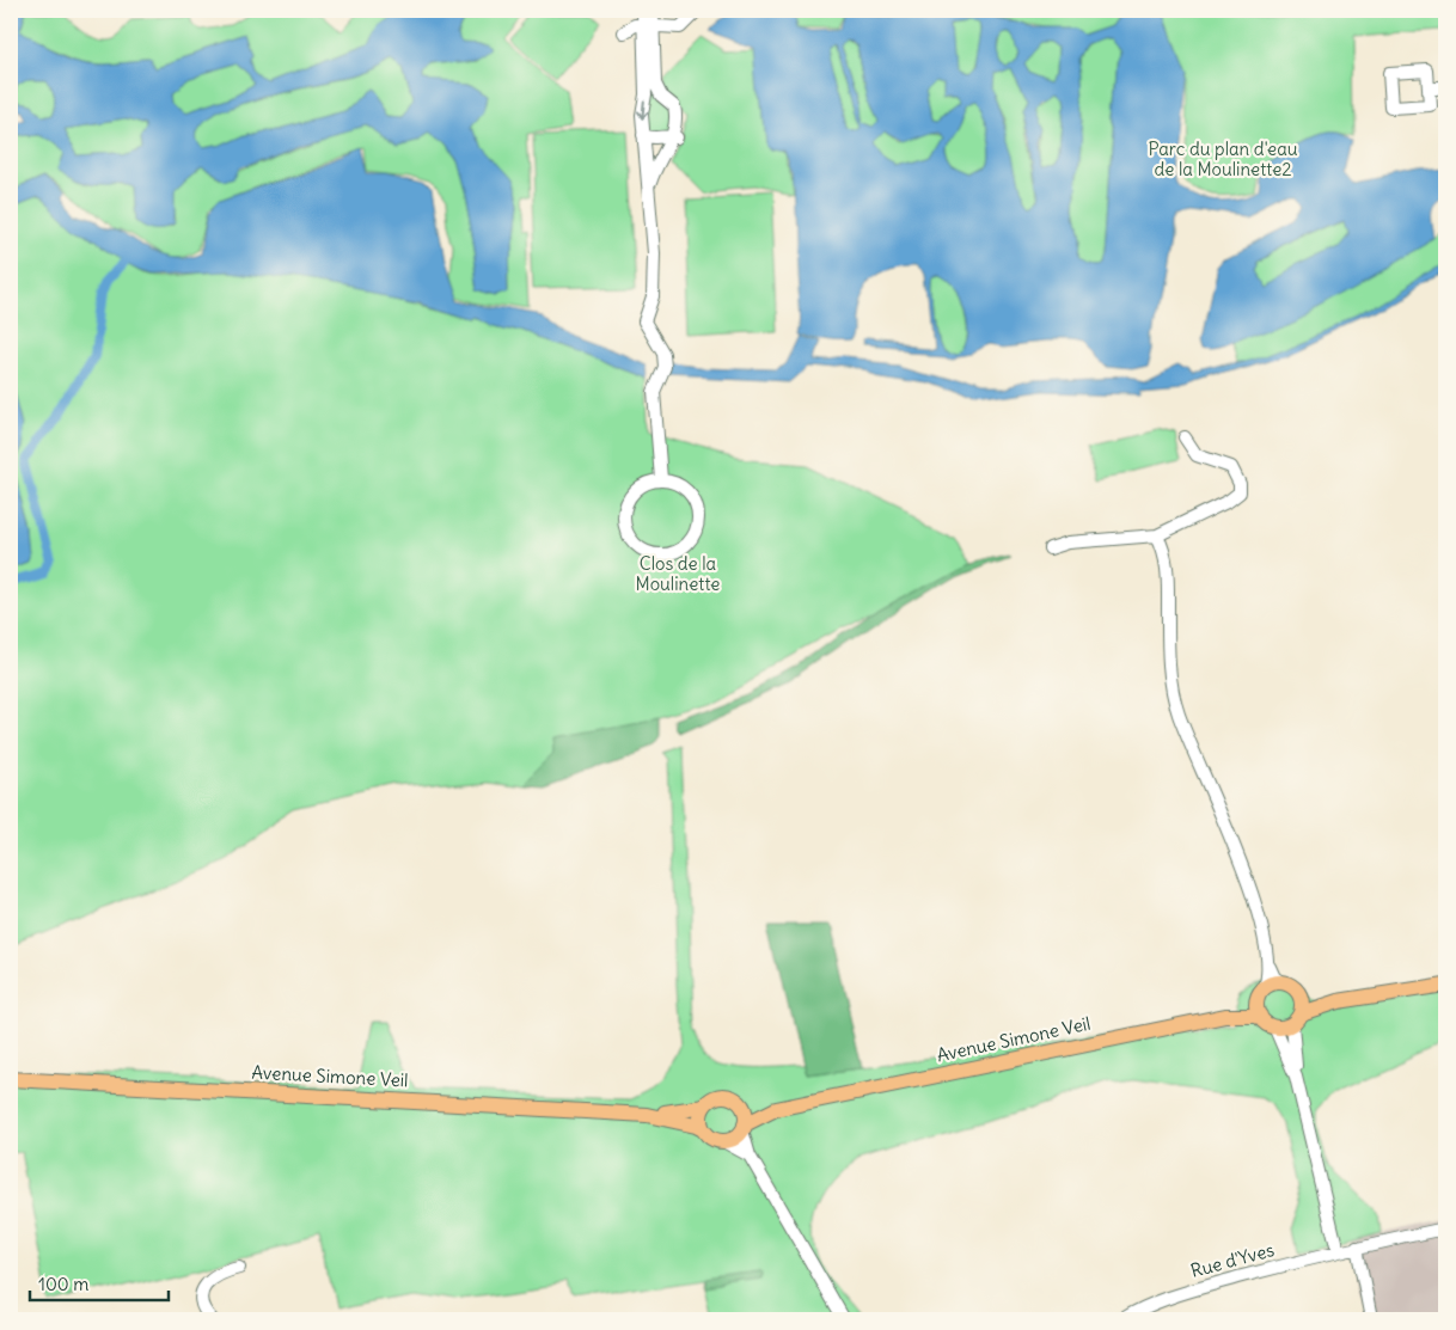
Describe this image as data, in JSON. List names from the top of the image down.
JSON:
{
  "streets": {
    "main road": ["Avenue Simone Veil"],
    "street": ["Rue d'Yves"]
  },
  "parks": ["Parc du plan d'eau de la Moulinette2", "Clos de la Moulinette"],
  "scale_bar": "100 m"
}
